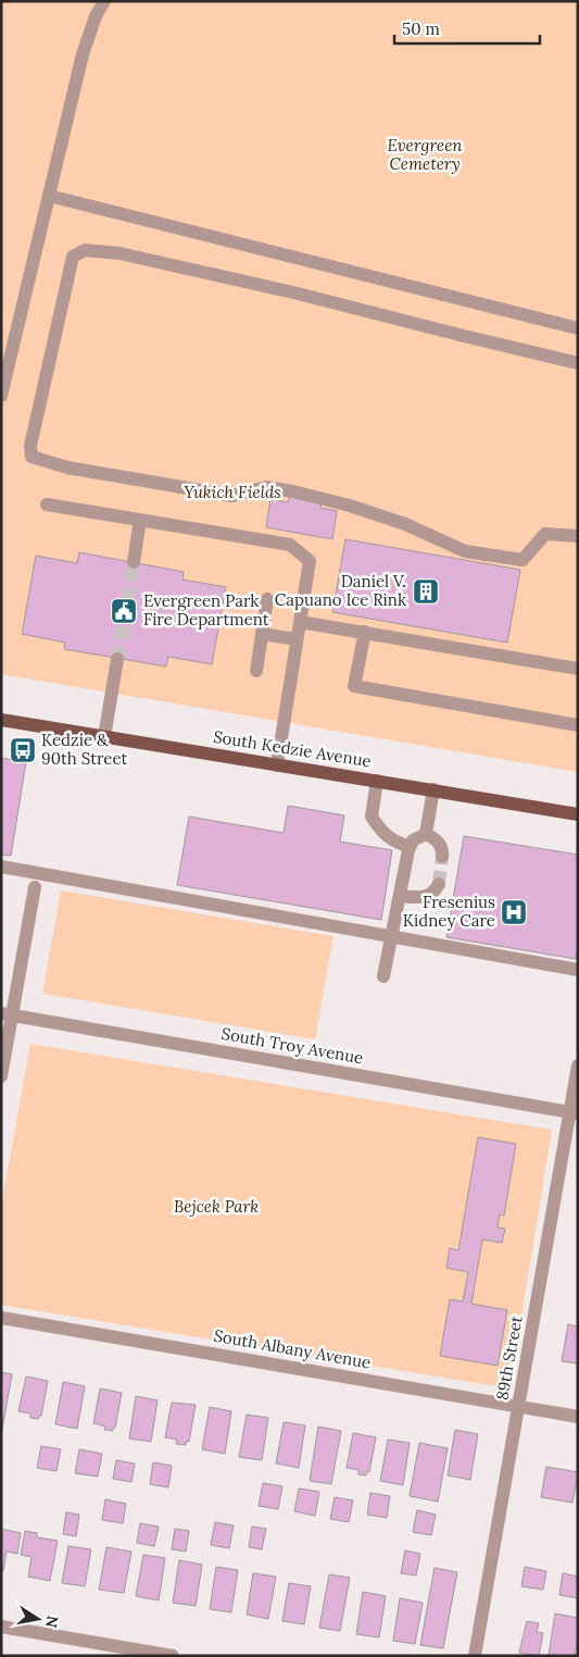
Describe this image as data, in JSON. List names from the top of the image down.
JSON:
{
  "streets": {
    "main road": ["South Kedzie Avenue"],
    "street": ["South Troy Avenue", "South Albany Avenue", "89th Street"]
  },
  "crossings": [
    ["South Troy Avenue", "89th Street"],
    ["South Albany Avenue", "89th Street"]
  ],
  "parks": ["Evergreen Cemetery", "Yukich Fields", "Bejcek Park"],
  "places": {
    "building": ["Daniel V. Capuano Ice Rink"],
    "public building": ["Evergreen Park Fire Department"],
    "bus stop": ["Kedzie & 90th Street"],
    "hospital": ["Fresenius Kidney Care"]
  },
  "scale_bar": "50 m",
  "north": "right"
}
